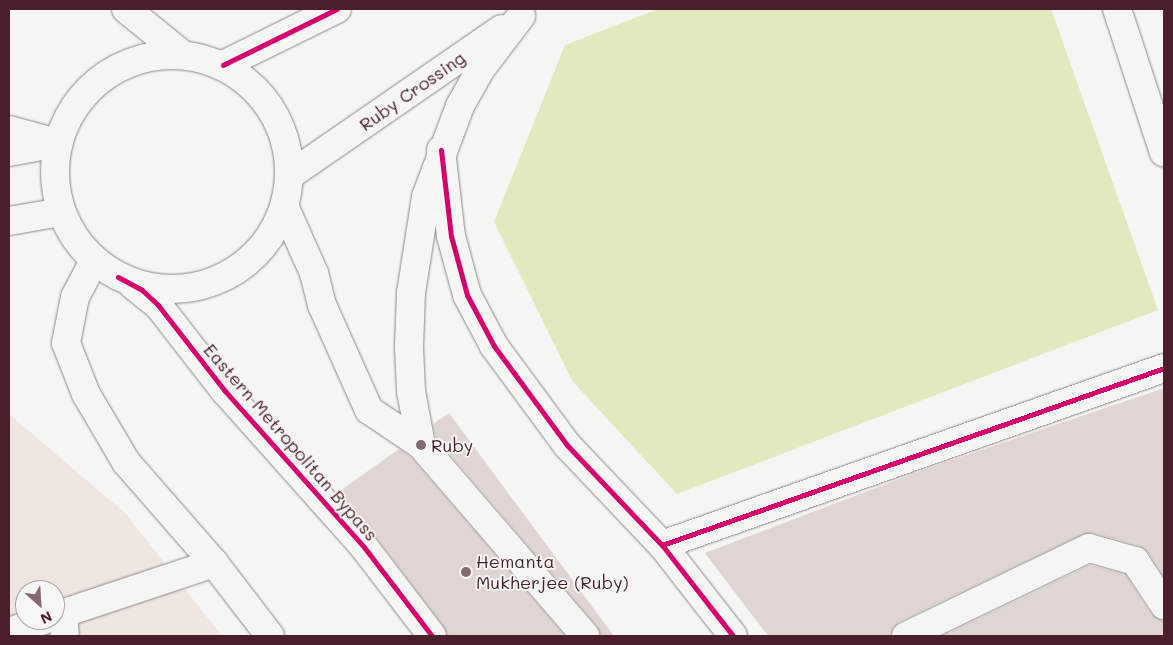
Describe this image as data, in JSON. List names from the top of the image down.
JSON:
{
  "streets": {
    "main road": ["Ruby Crossing", "Eastern Metropolitan Bypass"]
  },
  "places": ["Ruby", "Hemanta Mukherjee (Ruby)"],
  "north": "bottom right"
}
